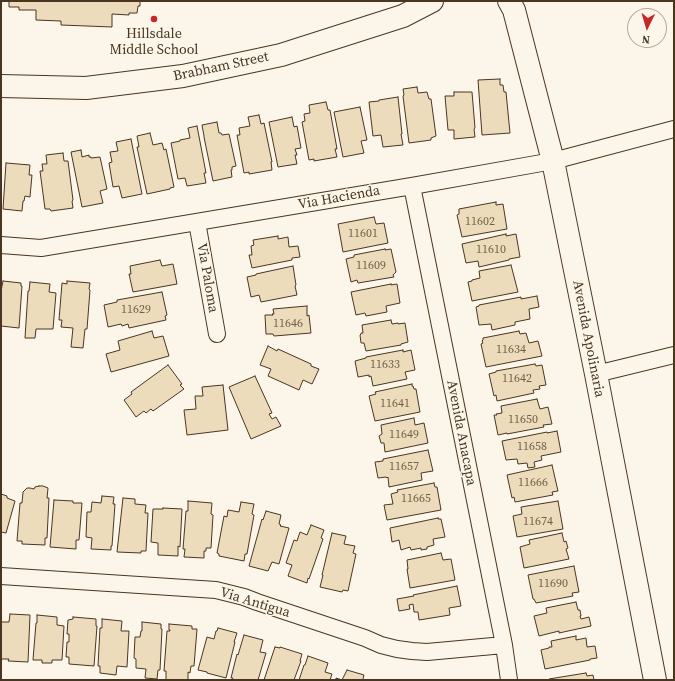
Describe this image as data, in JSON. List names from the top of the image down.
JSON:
{
  "streets": {
    "street": [
      "Brabham Street",
      "Via Hacienda",
      "Via Paloma",
      "Avenida Apolinaria",
      "Avenida Anacapa",
      "Via Antigua"
    ]
  },
  "crossings": [
    ["Via Hacienda", "Via Paloma"],
    ["Via Hacienda", "Avenida Apolinaria"],
    ["Via Hacienda", "Avenida Anacapa"],
    ["Avenida Anacapa", "Via Antigua"]
  ],
  "places": ["Hillsdale Middle School"],
  "house_numbers": [
    "11602",
    "11601",
    "11610",
    "11609",
    "11629",
    "11646",
    "11634",
    "11633",
    "11642",
    "11641",
    "11650",
    "11649",
    "11658",
    "11657",
    "11666",
    "11665",
    "11674",
    "11690"
  ],
  "north": "bottom"
}
